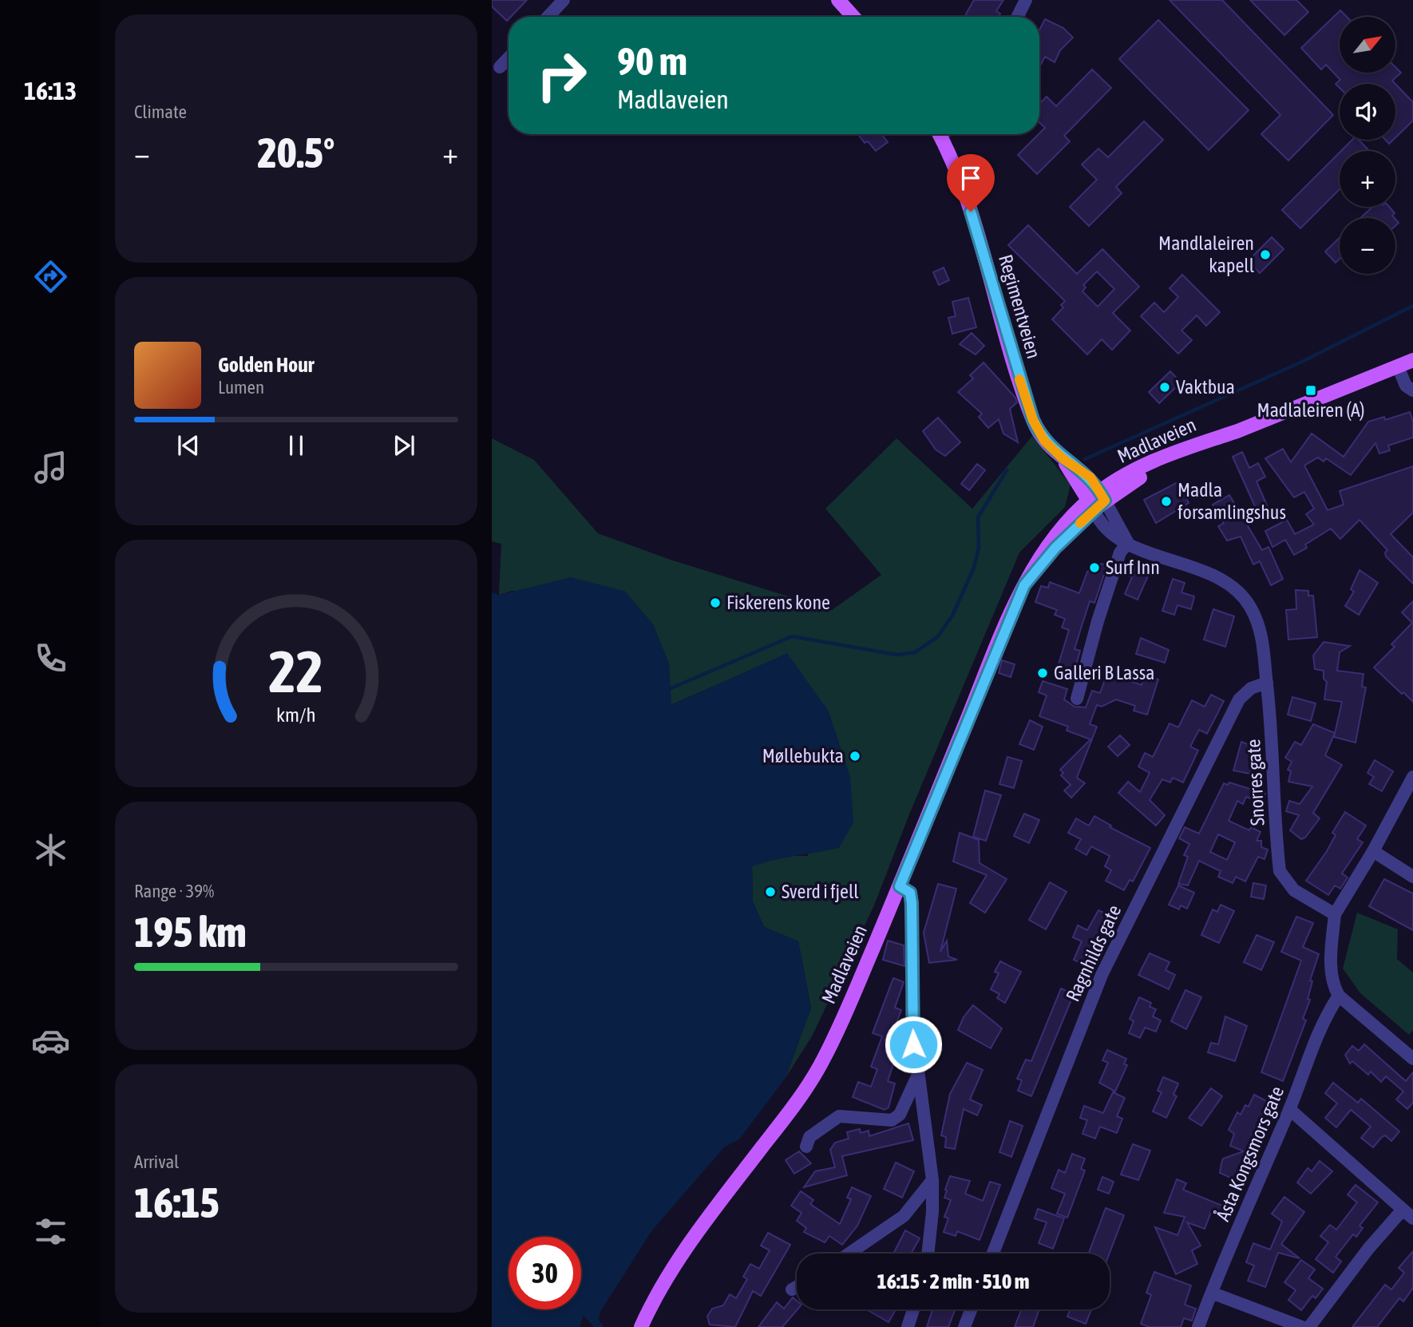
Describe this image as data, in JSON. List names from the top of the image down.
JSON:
{
  "streets": {
    "main road": ["Regimentveien", "Madlaveien"],
    "street": ["Snorres gate", "Ragnhilds gate", "Åsta Kongsmors gate"]
  },
  "crossings": [
    ["Regimentveien", "Madlaveien"],
    ["Regimentveien", "Snorres gate"],
    ["Madlaveien", "Snorres gate"],
    ["Snorres gate", "Ragnhilds gate"]
  ],
  "places": {
    "other": [
      "Mandlaleiren kapell",
      "Vaktbua",
      "Madla forsamlingshus",
      "Surf Inn",
      "Fiskerens kone",
      "Galleri B Lassa",
      "Møllebukta",
      "Sverd i fjell"
    ],
    "transit": ["Madlaleiren (A)"]
  },
  "north": "top right",
  "page": {
    "tabs": "16:13",
    "tile": [
      "Climate",
      ["Range · 39%", "195 km"],
      ["Arrival", "16:15"]
    ],
    "map_buttons": ["+", "−"],
    "turn": ["90 m", "Madlaveien"],
    "heat": ["−", "20.5°", "+"],
    "song": ["Golden Hour", "Lumen"],
    "limit": "30",
    "trip": "16:15 · 2 min · 510 m",
    "gauge": ["22", "km/h"]
  }
}
